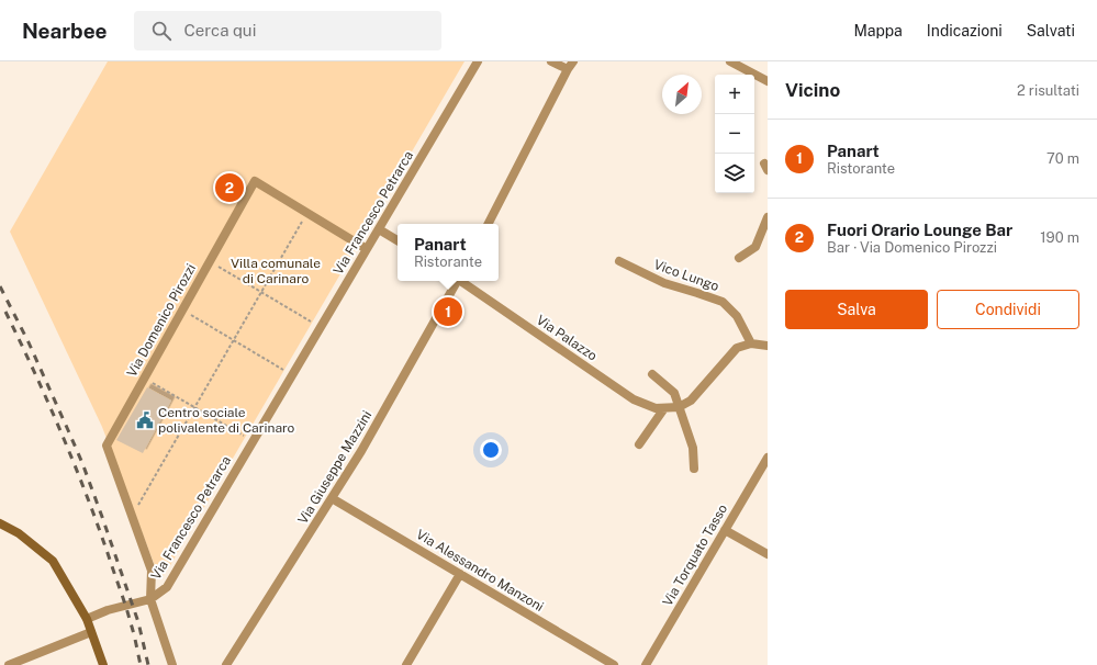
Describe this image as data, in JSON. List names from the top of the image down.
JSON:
{
  "streets": {
    "street": [
      "Via Francesco Petrarca",
      "Vico Lungo",
      "Via Domenico Pirozzi",
      "Via Palazzo",
      "Via Giuseppe Mazzini",
      "Via Torquato Tasso",
      "Via Alessandro Manzoni"
    ]
  },
  "crossings": [
    ["Via Francesco Petrarca", "Via Domenico Pirozzi"],
    ["Via Giuseppe Mazzini", "Via Alessandro Manzoni"]
  ],
  "parks": ["Villa comunale di Carinaro"],
  "places": {
    "public building": ["Centro sociale polivalente di Carinaro"]
  },
  "north": "top right",
  "page": {
    "header": "Nearbee",
    "search": "Cerca qui",
    "nav": ["Mappa", "Indicazioni", "Salvati"],
    "heading": ["Vicino", "2 risultati"],
    "map_buttons": ["+", "−"],
    "list": [
      {
        "mark": "1",
        "name": "Panart",
        "note": "Ristorante",
        "value": "70 m"
      },
      {
        "mark": "2",
        "name": "Fuori Orario Lounge Bar",
        "note": "Bar · Via Domenico Pirozzi",
        "value": "190 m"
      }
    ],
    "pins": ["2", "1"],
    "popup": ["Panart", "Ristorante"],
    "buttons": ["Salva", "Condividi"]
  }
}
